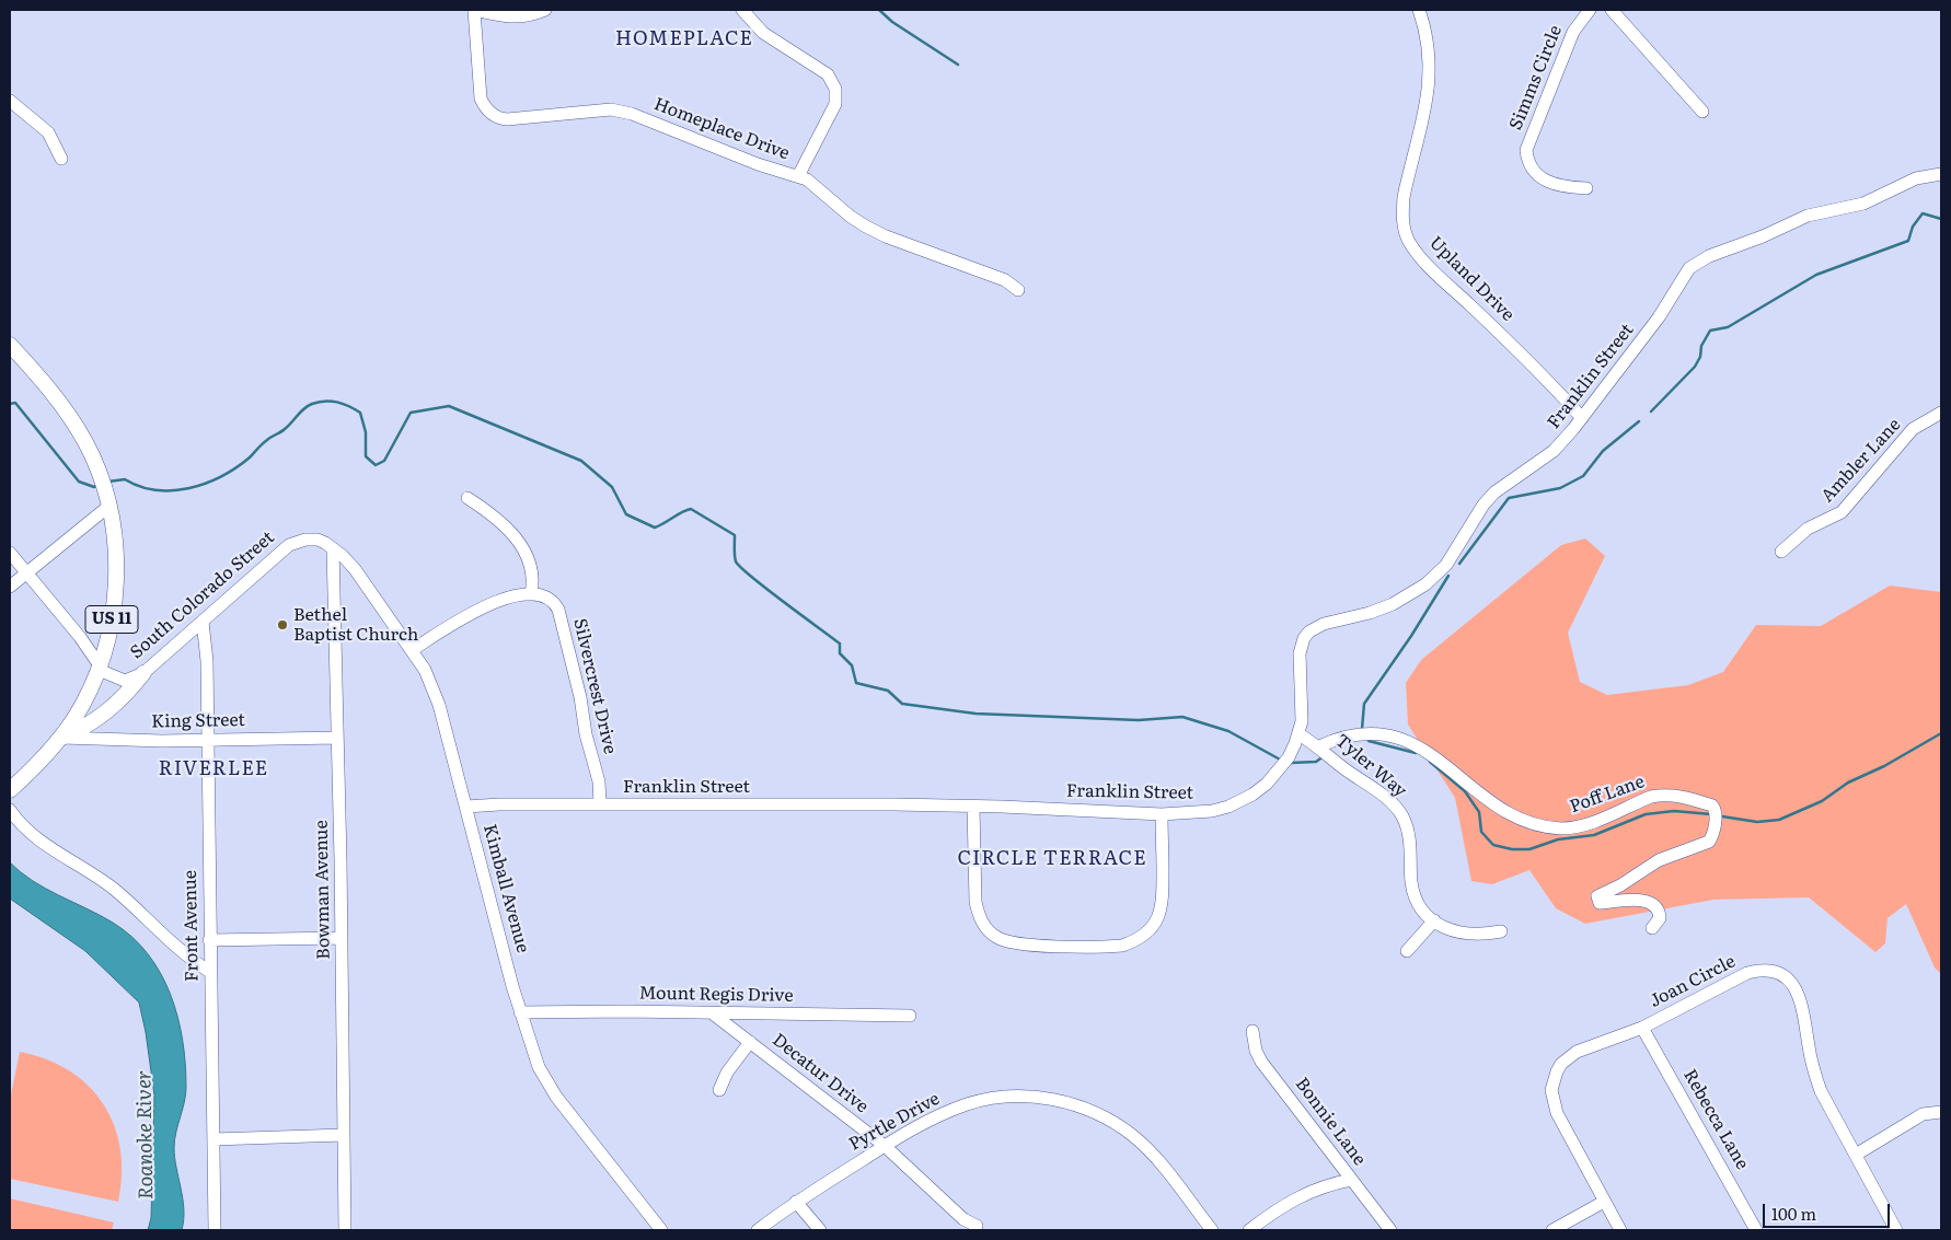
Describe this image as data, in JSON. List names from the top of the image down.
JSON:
{
  "streets": {
    "main road": ["US 11"],
    "street": [
      "Simms Circle",
      "Homeplace Drive",
      "Upland Drive",
      "Franklin Street",
      "Ambler Lane",
      "South Colorado Street",
      "Silvercrest Drive",
      "King Street",
      "Tyler Way",
      "Poff Lane",
      "Kimball Avenue",
      "Bowman Avenue",
      "Front Avenue",
      "Joan Circle",
      "Mount Regis Drive",
      "Decatur Drive",
      "Rebecca Lane",
      "Pyrtle Drive",
      "Bonnie Lane"
    ]
  },
  "crossings": [
    ["Upland Drive", "Franklin Street"],
    ["Franklin Street", "Silvercrest Drive"],
    ["Franklin Street", "Tyler Way"],
    ["Franklin Street", "Kimball Avenue"],
    ["South Colorado Street", "US 11"],
    ["South Colorado Street", "Kimball Avenue"],
    ["South Colorado Street", "Bowman Avenue"],
    ["South Colorado Street", "Front Avenue"],
    ["US 11", "King Street"],
    ["King Street", "Bowman Avenue"],
    ["King Street", "Front Avenue"],
    ["Tyler Way", "Poff Lane"],
    ["Kimball Avenue", "Bowman Avenue"],
    ["Kimball Avenue", "Mount Regis Drive"],
    ["Joan Circle", "Rebecca Lane"],
    ["Mount Regis Drive", "Decatur Drive"],
    ["Decatur Drive", "Pyrtle Drive"]
  ],
  "districts": ["HOMEPLACE", "RIVERLEE", "CIRCLE TERRACE"],
  "water": ["Roanoke River"],
  "places": ["Bethel Baptist Church"],
  "scale_bar": "100 m"
}
